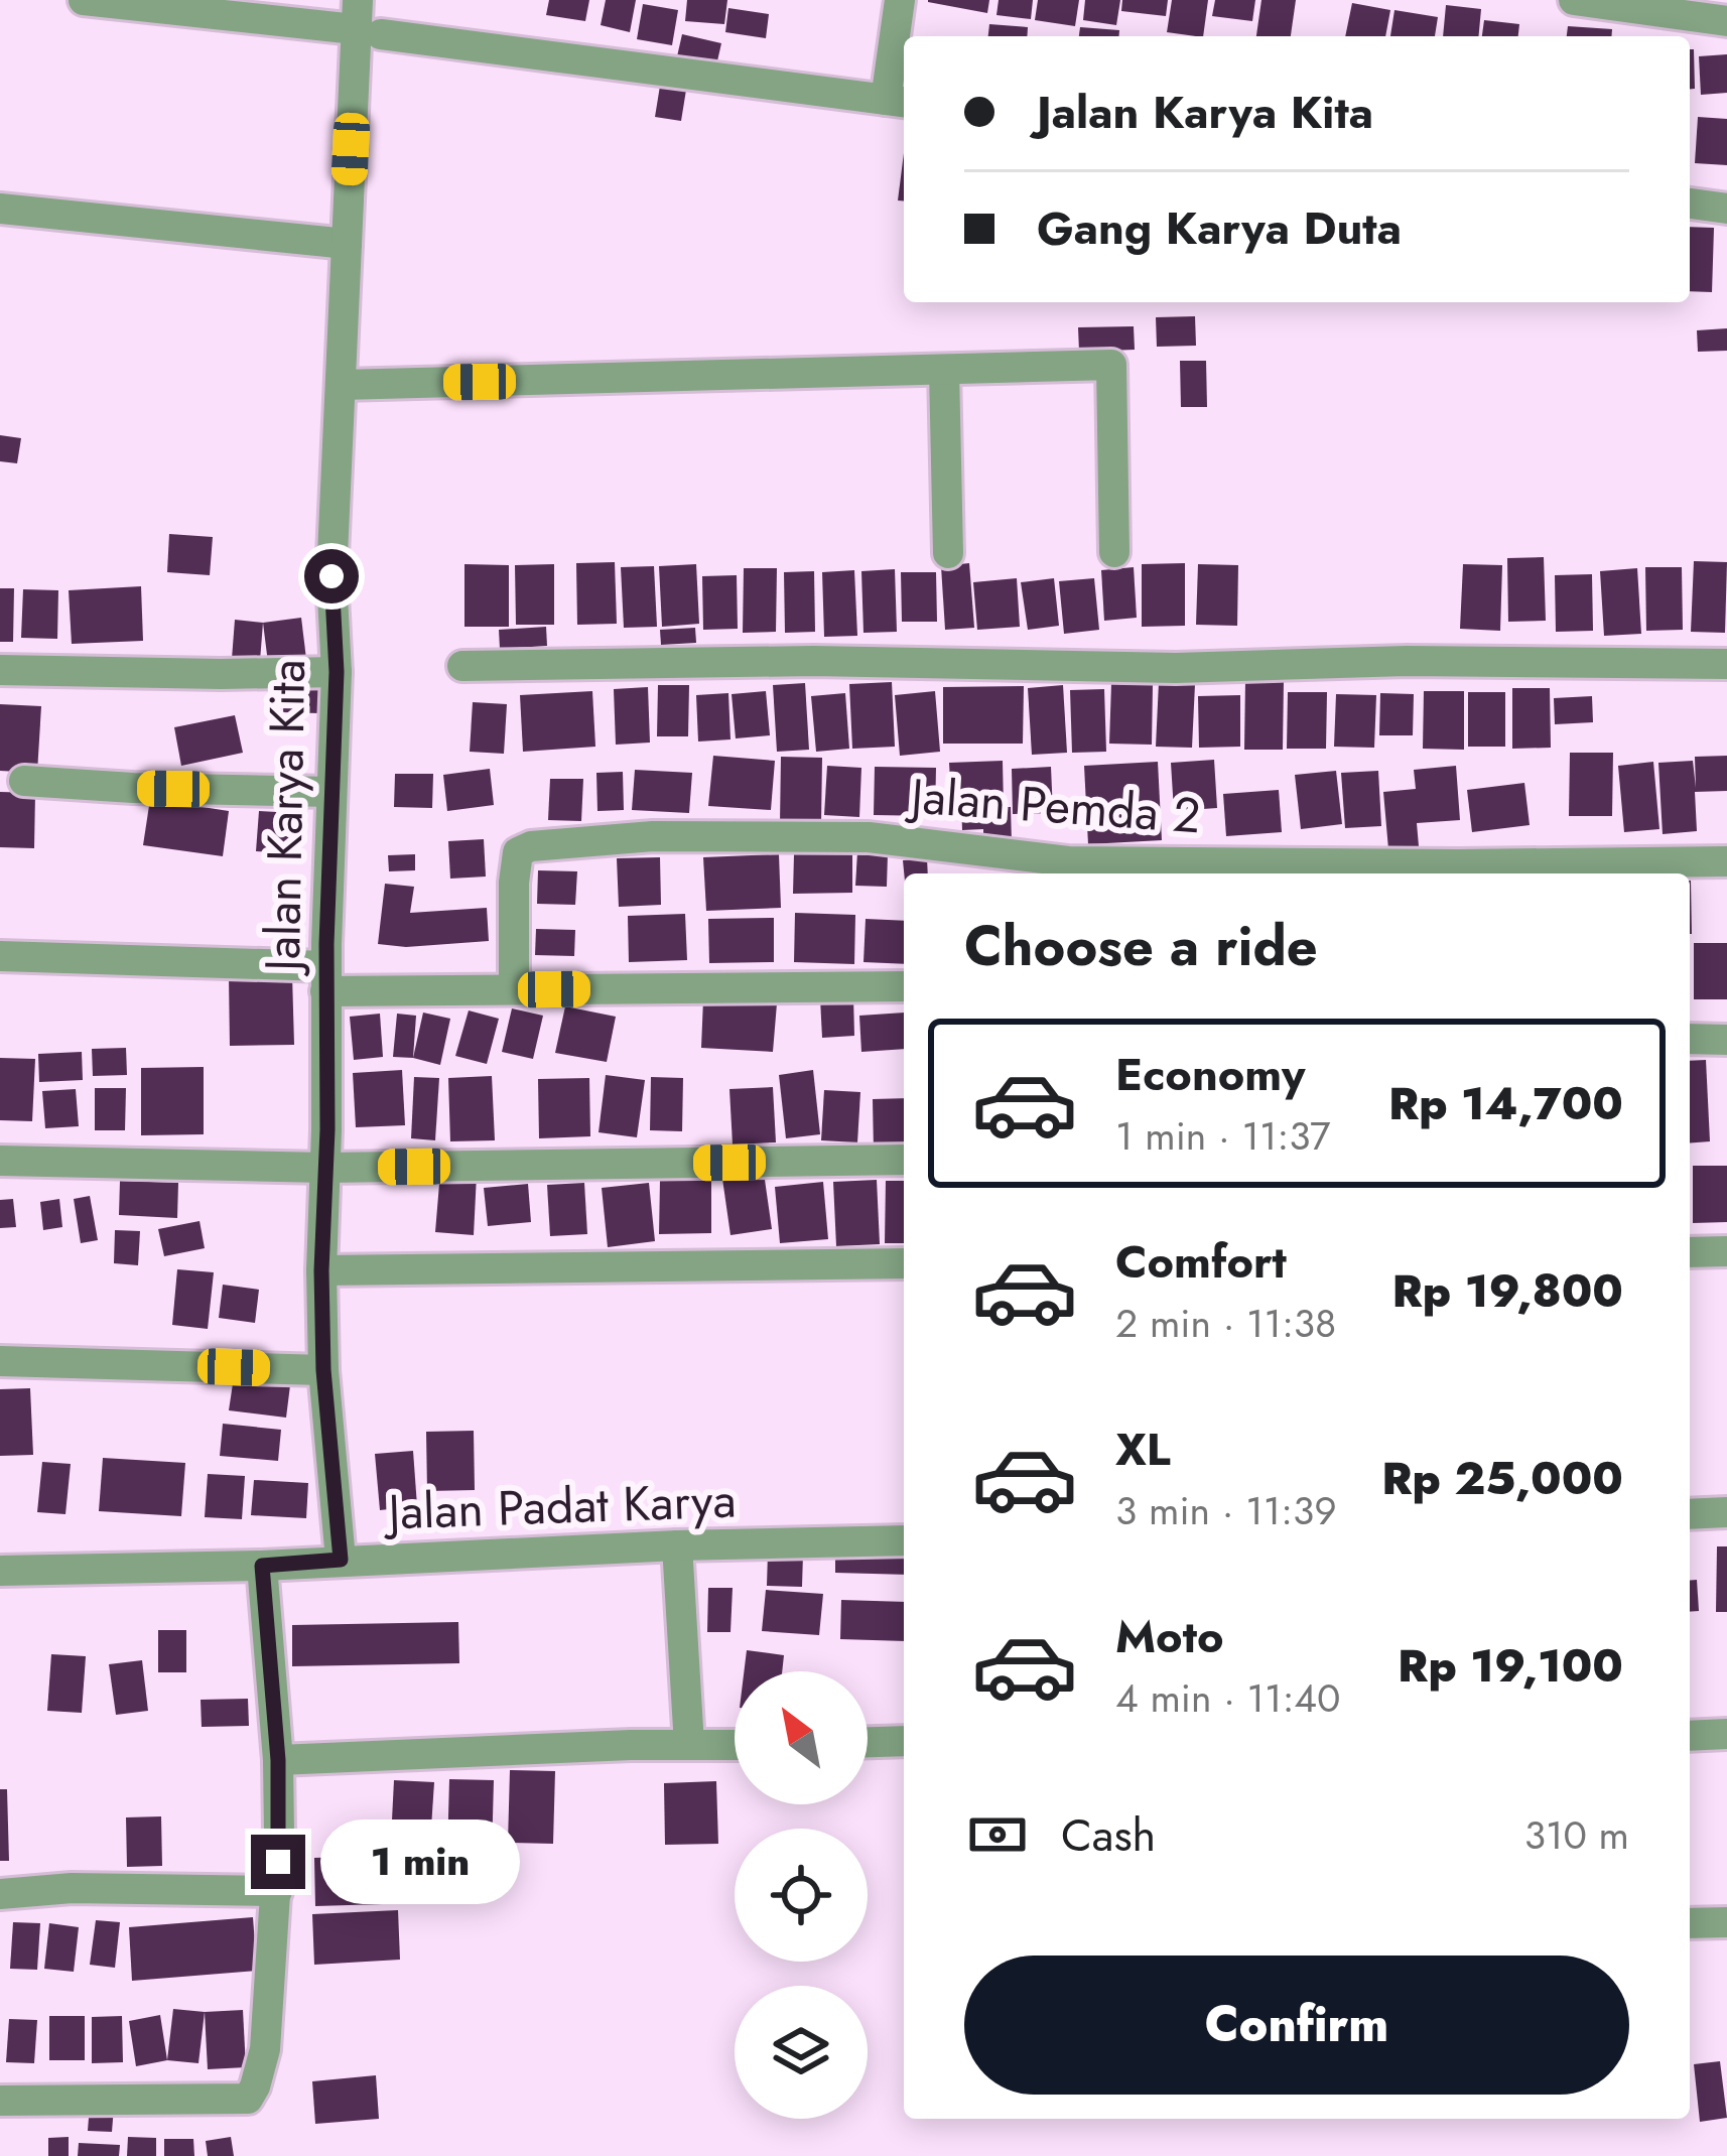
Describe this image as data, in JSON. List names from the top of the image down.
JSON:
{
  "streets": {
    "street": ["Jalan Pemda 2", "Jalan Karya Kita", "Jalan Padat Karya"]
  },
  "crossings": [
    ["Jalan Karya Kita", "Jalan Padat Karya"]
  ],
  "north": "top left",
  "page": {
    "banner": ["Jalan Karya Kita", "Gang Karya Duta"],
    "heading": "Choose a ride",
    "list": [
      {
        "name": "Economy",
        "note": "1 min · 11:37",
        "value": "Rp 14,700"
      },
      {
        "name": "Comfort",
        "note": "2 min · 11:38",
        "value": "Rp 19,800"
      },
      {
        "name": "XL",
        "note": "3 min · 11:39",
        "value": "Rp 25,000"
      },
      {
        "name": "Moto",
        "note": "4 min · 11:40",
        "value": "Rp 19,100"
      }
    ],
    "pay": ["Cash", "310 m"],
    "bubble": "1 min",
    "buttons": "Confirm"
  }
}
